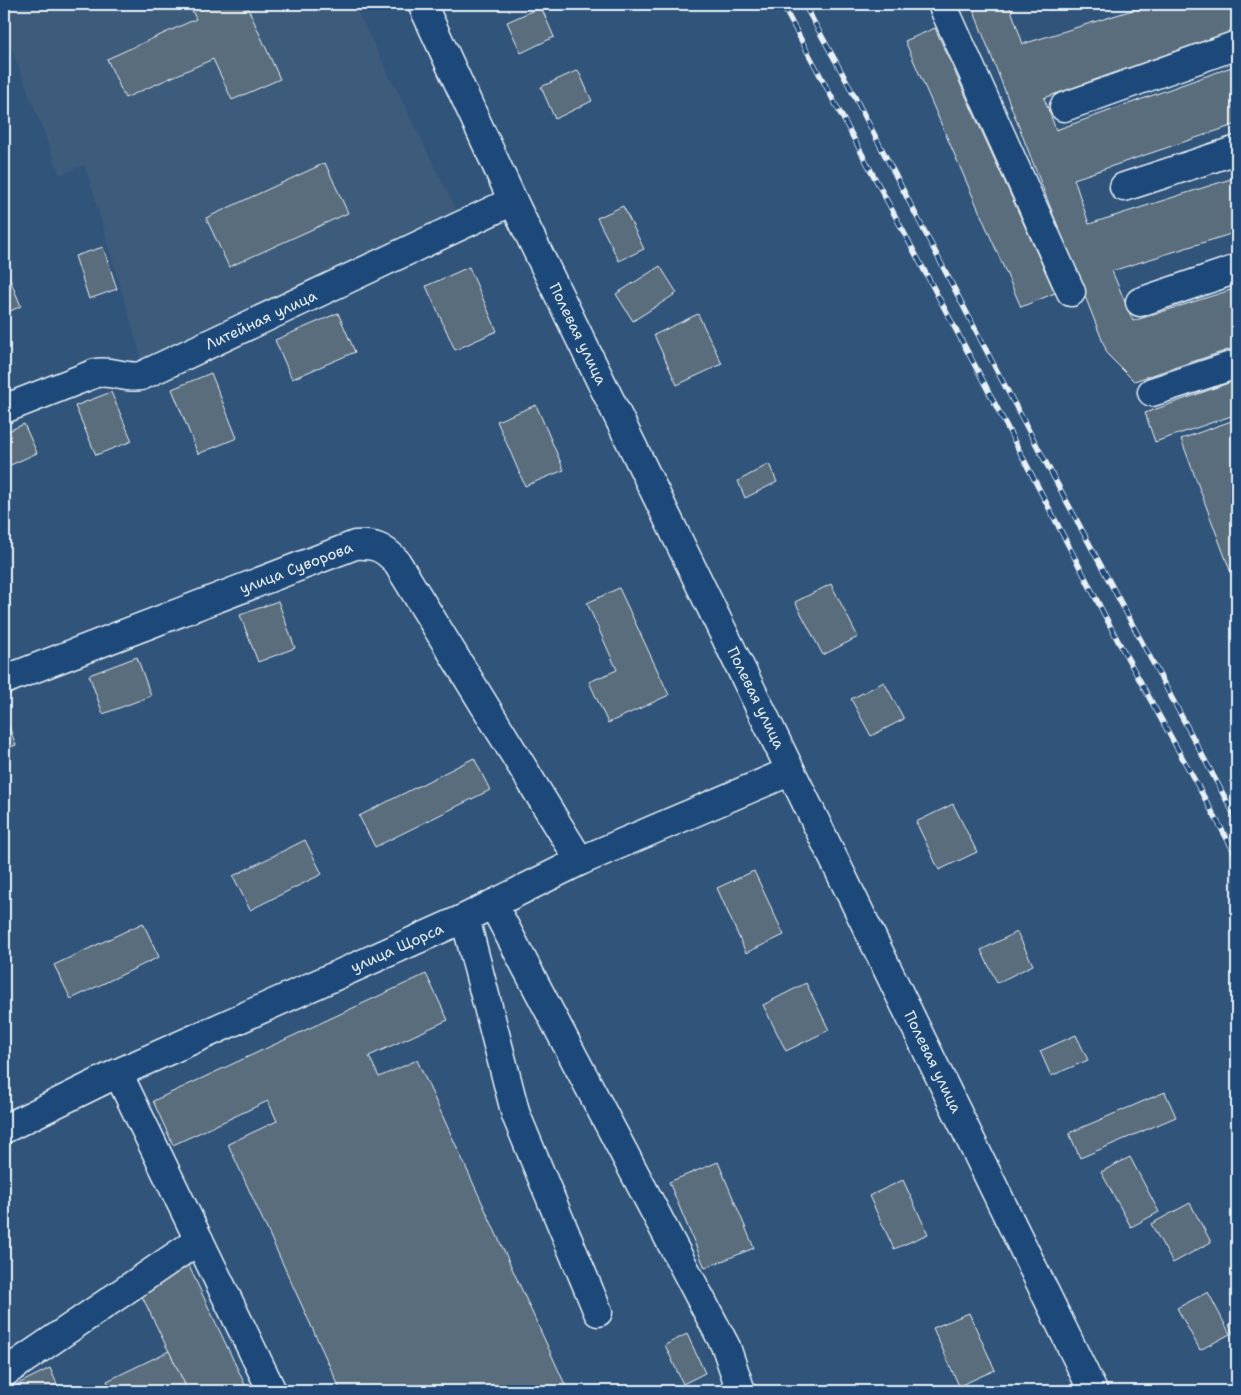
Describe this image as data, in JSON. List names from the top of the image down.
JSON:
{
  "streets": {
    "street": [
      "Литейная улица",
      "Полевая улица",
      "улица Суворова",
      "улица Щорса"
    ]
  },
  "crossings": [
    ["Литейная улица", "Полевая улица"],
    ["Полевая улица", "улица Щорса"],
    ["улица Суворова", "улица Щорса"]
  ]
}
